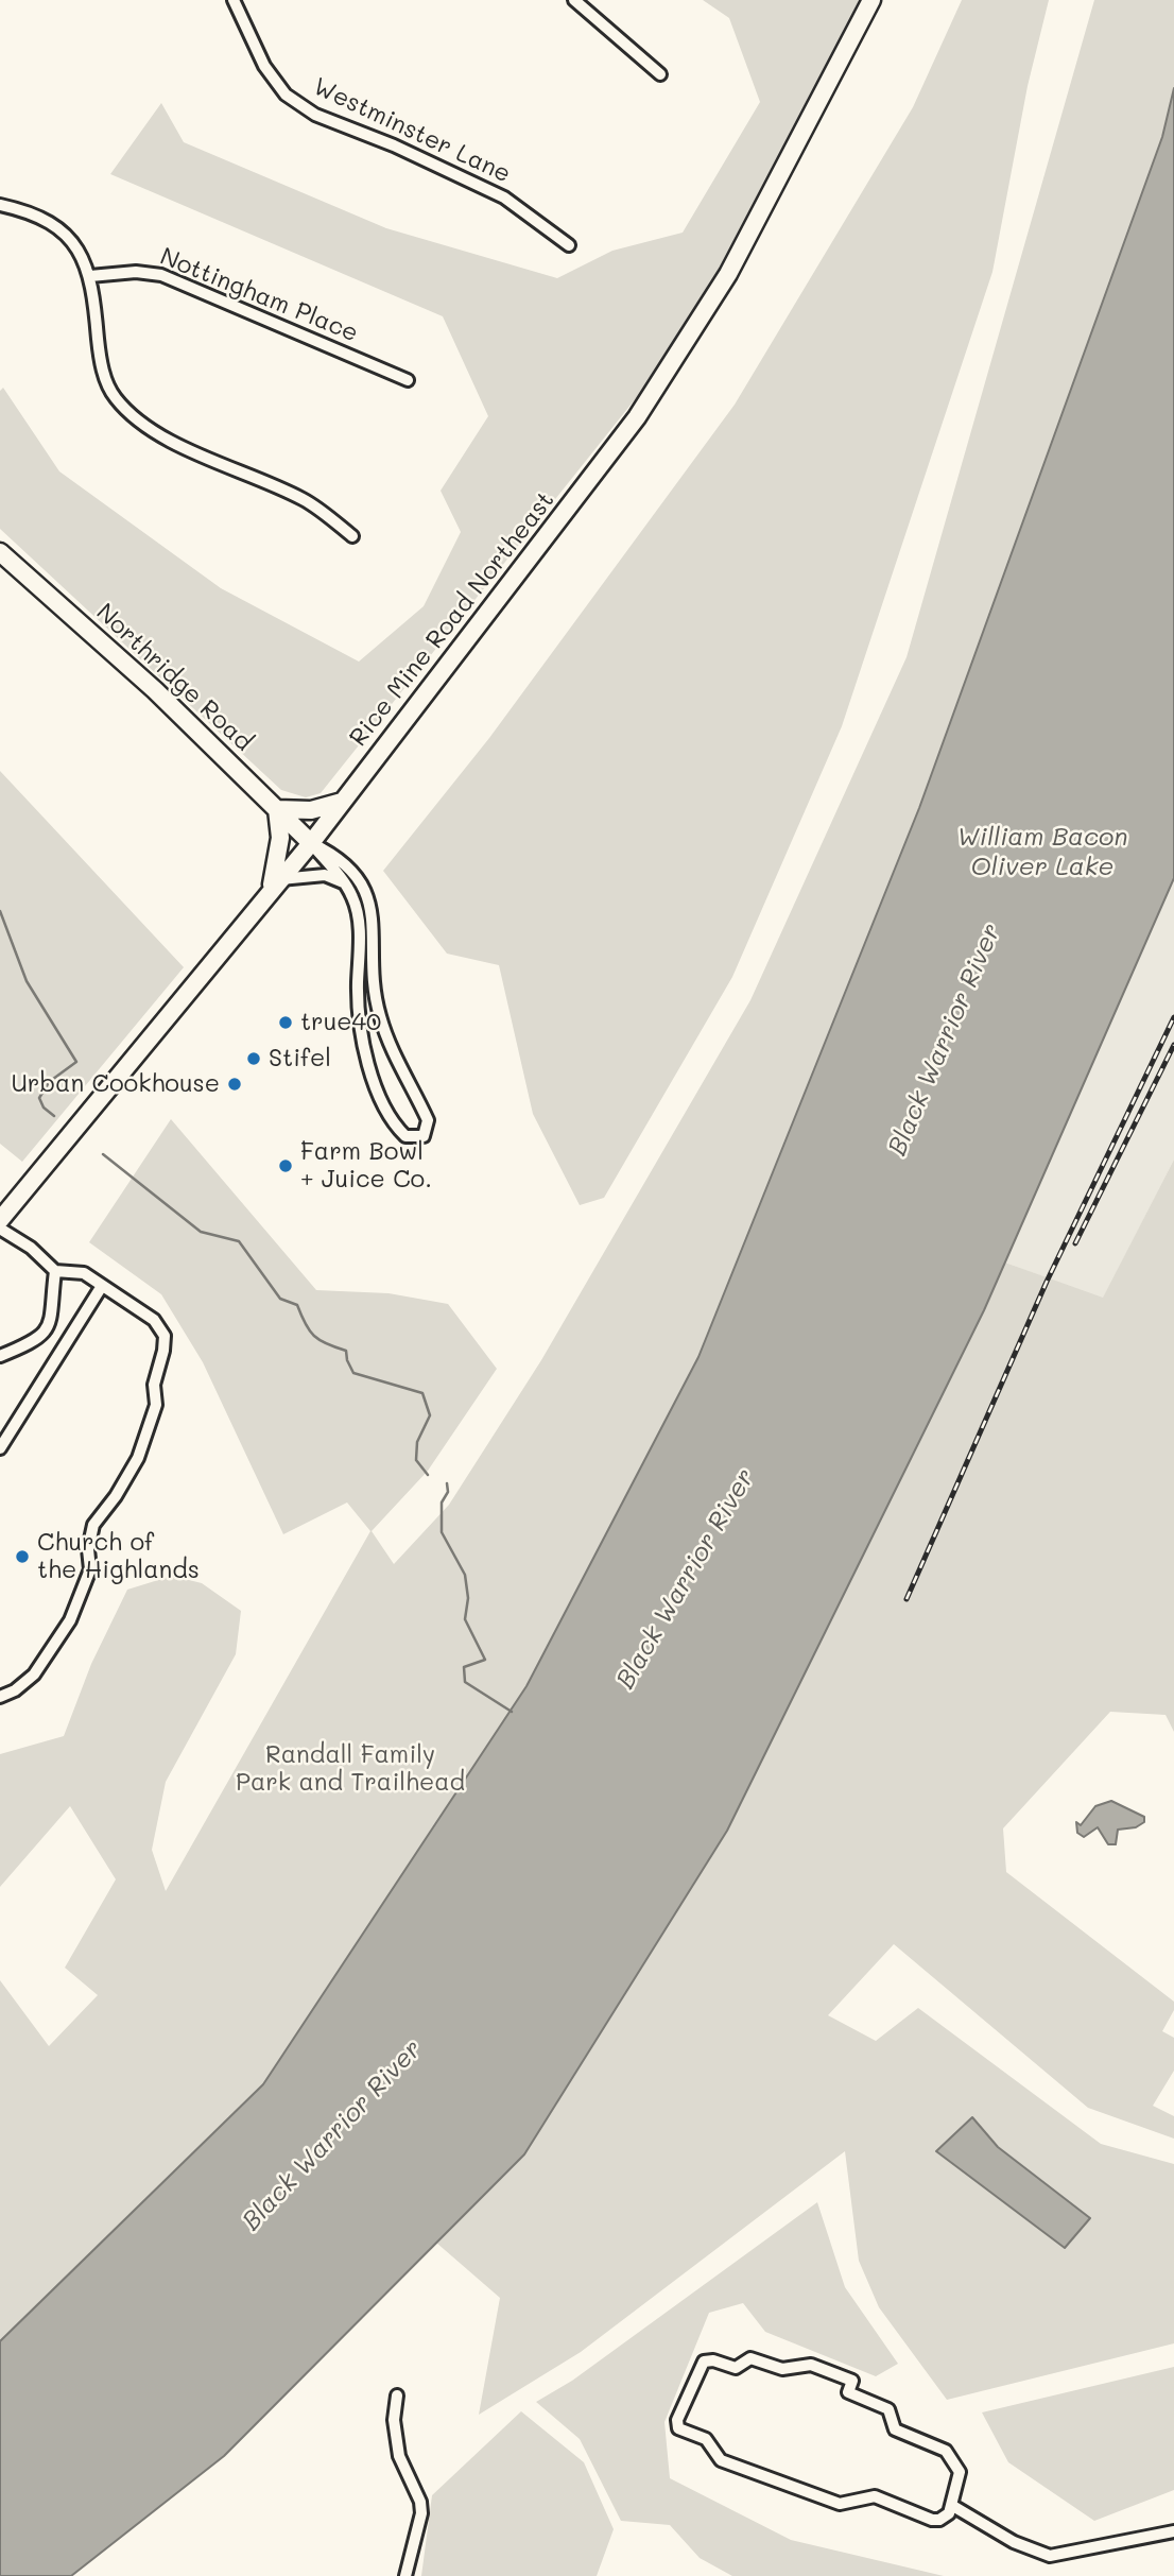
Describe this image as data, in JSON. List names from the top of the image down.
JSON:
{
  "streets": {
    "main road": ["Rice Mine Road Northeast", "Northridge Road"],
    "street": ["Westminster Lane", "Nottingham Place"]
  },
  "crossings": [
    ["Rice Mine Road Northeast", "Northridge Road"]
  ],
  "water": ["William Bacon Oliver Lake", "Black Warrior River"],
  "parks": ["Randall Family Park and Trailhead"],
  "places": [
    "true40",
    "Stifel",
    "Urban Cookhouse",
    "Farm Bowl + Juice Co.",
    "Church of the Highlands"
  ]
}
